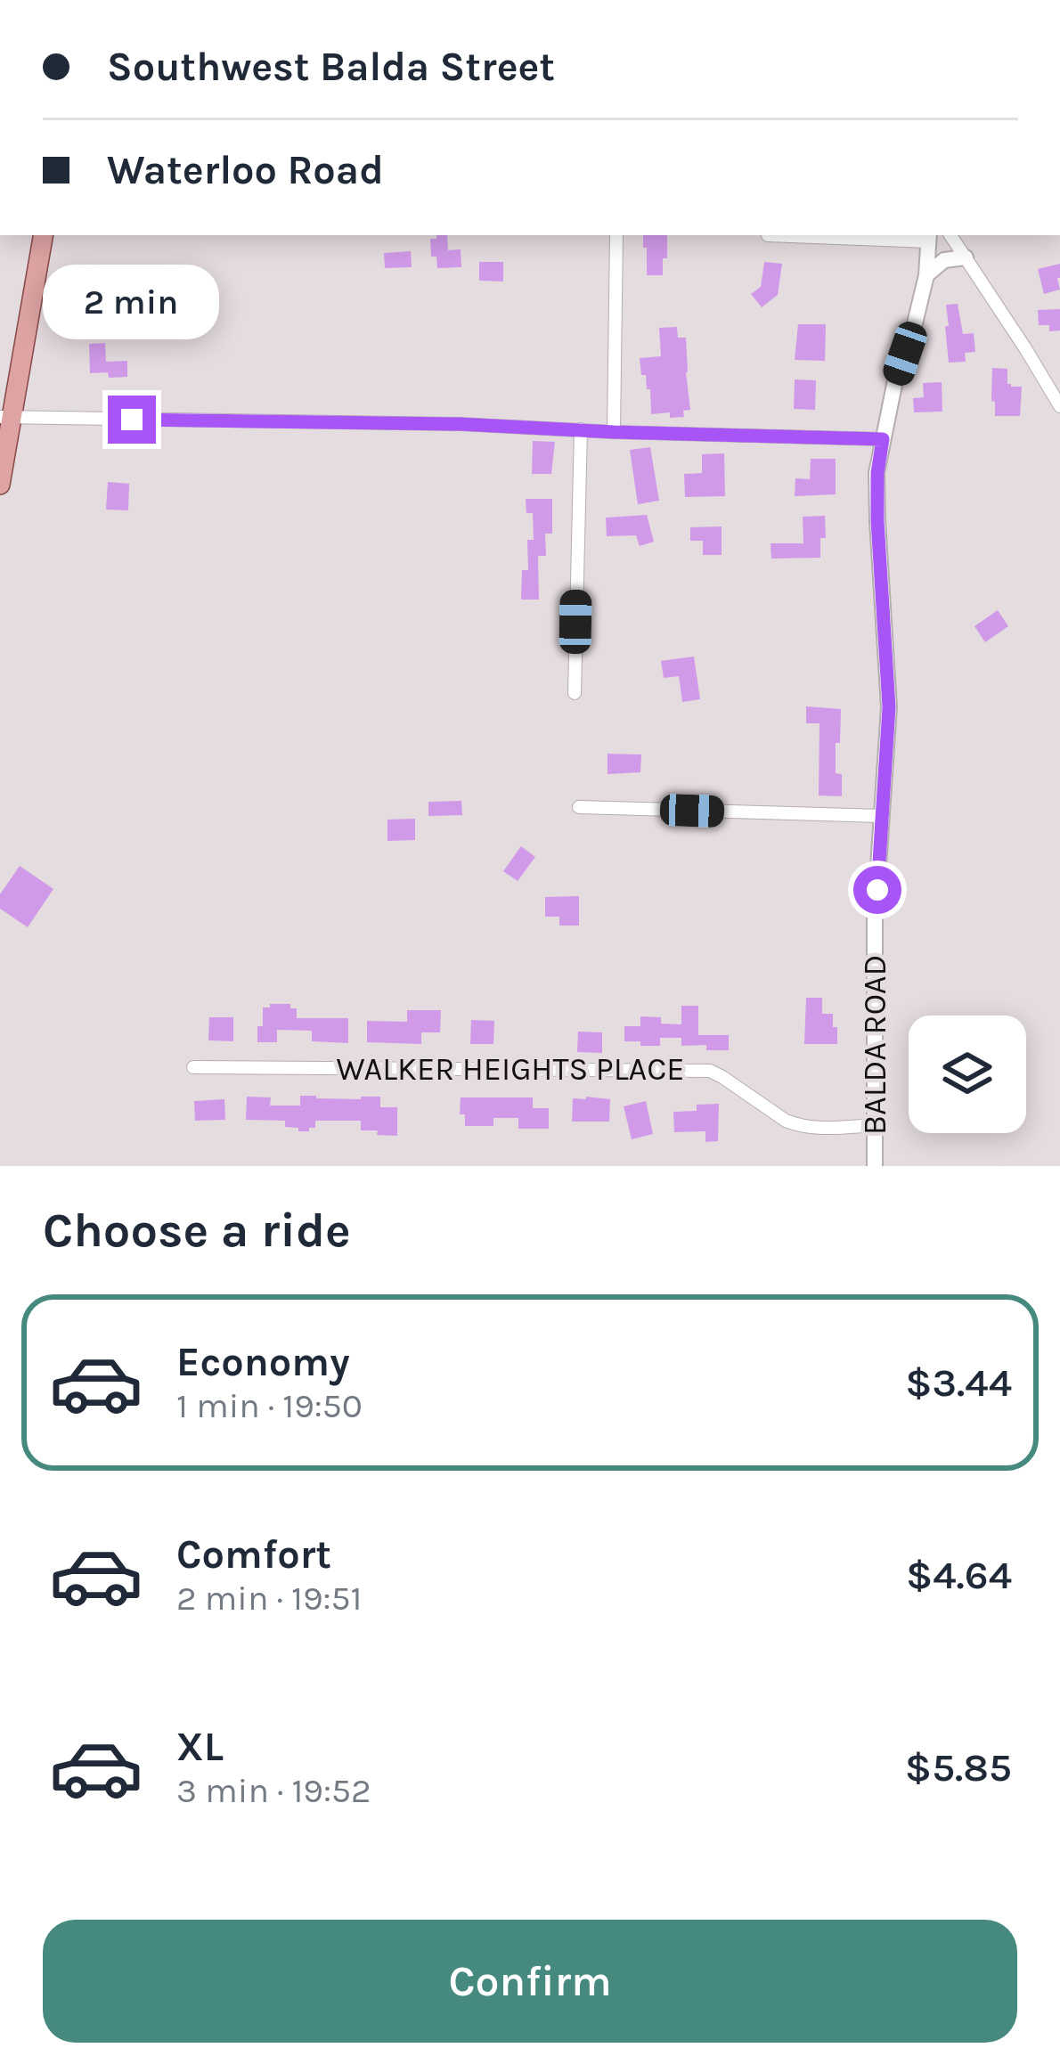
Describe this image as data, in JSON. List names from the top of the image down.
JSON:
{
  "streets": {
    "street": ["BALDA ROAD", "WALKER HEIGHTS PLACE"]
  },
  "crossings": [
    ["BALDA ROAD", "WALKER HEIGHTS PLACE"]
  ],
  "page": {
    "banner": ["Southwest Balda Street", "Waterloo Road"],
    "bubble": "2 min",
    "heading": "Choose a ride",
    "list": [
      {
        "name": "Economy",
        "note": "1 min · 19:50",
        "value": "$3.44"
      },
      {
        "name": "Comfort",
        "note": "2 min · 19:51",
        "value": "$4.64"
      },
      {
        "name": "XL",
        "note": "3 min · 19:52",
        "value": "$5.85"
      }
    ],
    "buttons": "Confirm"
  }
}
